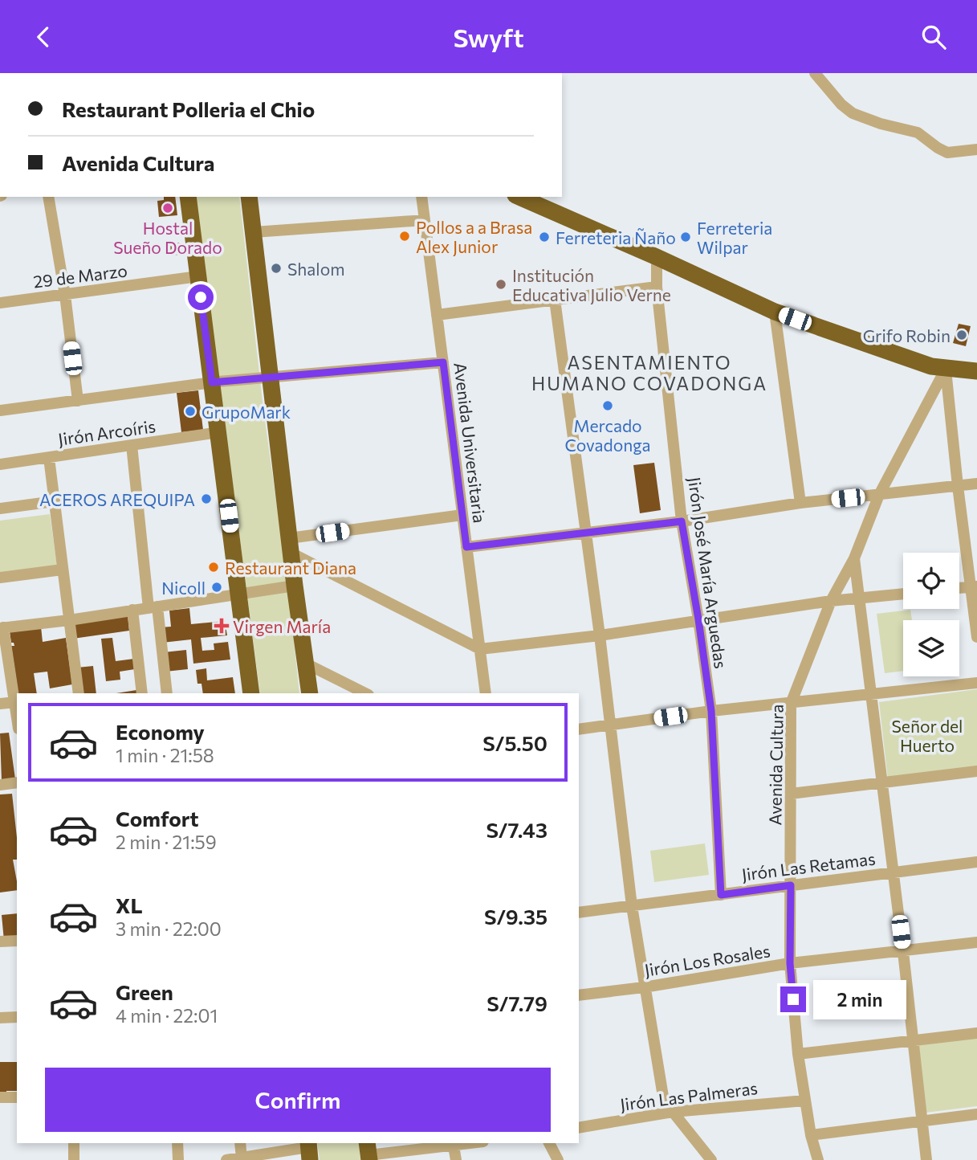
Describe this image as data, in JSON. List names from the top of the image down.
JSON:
{
  "streets": {
    "street": [
      "29 de Marzo",
      "Jirón Arcoíris",
      "Avenida Universitaria",
      "Jirón José María Arguedas",
      "Avenida Cultura",
      "Jirón Las Retamas",
      "Jirón Los Rosales",
      "Jirón Las Palmeras"
    ]
  },
  "crossings": [
    ["Jirón José María Arguedas", "Jirón Las Retamas"],
    ["Avenida Cultura", "Jirón Las Retamas"],
    ["Avenida Cultura", "Jirón Los Rosales"],
    ["Avenida Cultura", "Jirón Las Palmeras"]
  ],
  "districts": ["ASENTAMIENTO HUMANO COVADONGA"],
  "parks": ["Señor del Huerto"],
  "places": {
    "other": [
      "Hostal Sueño Dorado",
      "Pollos a a Brasa Alex Junior",
      "Ferreteria Ñaño",
      "Ferreteria Wilpar",
      "Shalom",
      "Institución Educativa Julio Verne",
      "Grifo Robin",
      "Mercado Covadonga",
      "GrupoMark",
      "ACEROS AREQUIPA",
      "Restaurant Diana",
      "Nicoll"
    ],
    "health": ["Virgen María"]
  },
  "page": {
    "header": "Swyft",
    "banner": ["Restaurant Polleria el Chio", "Avenida Cultura"],
    "list": [
      {
        "name": "Economy",
        "note": "1 min · 21:58",
        "value": "S/5.50"
      },
      {
        "name": "Comfort",
        "note": "2 min · 21:59",
        "value": "S/7.43"
      },
      {
        "name": "XL",
        "note": "3 min · 22:00",
        "value": "S/9.35"
      },
      {
        "name": "Green",
        "note": "4 min · 22:01",
        "value": "S/7.79"
      }
    ],
    "bubble": "2 min",
    "buttons": "Confirm"
  }
}
